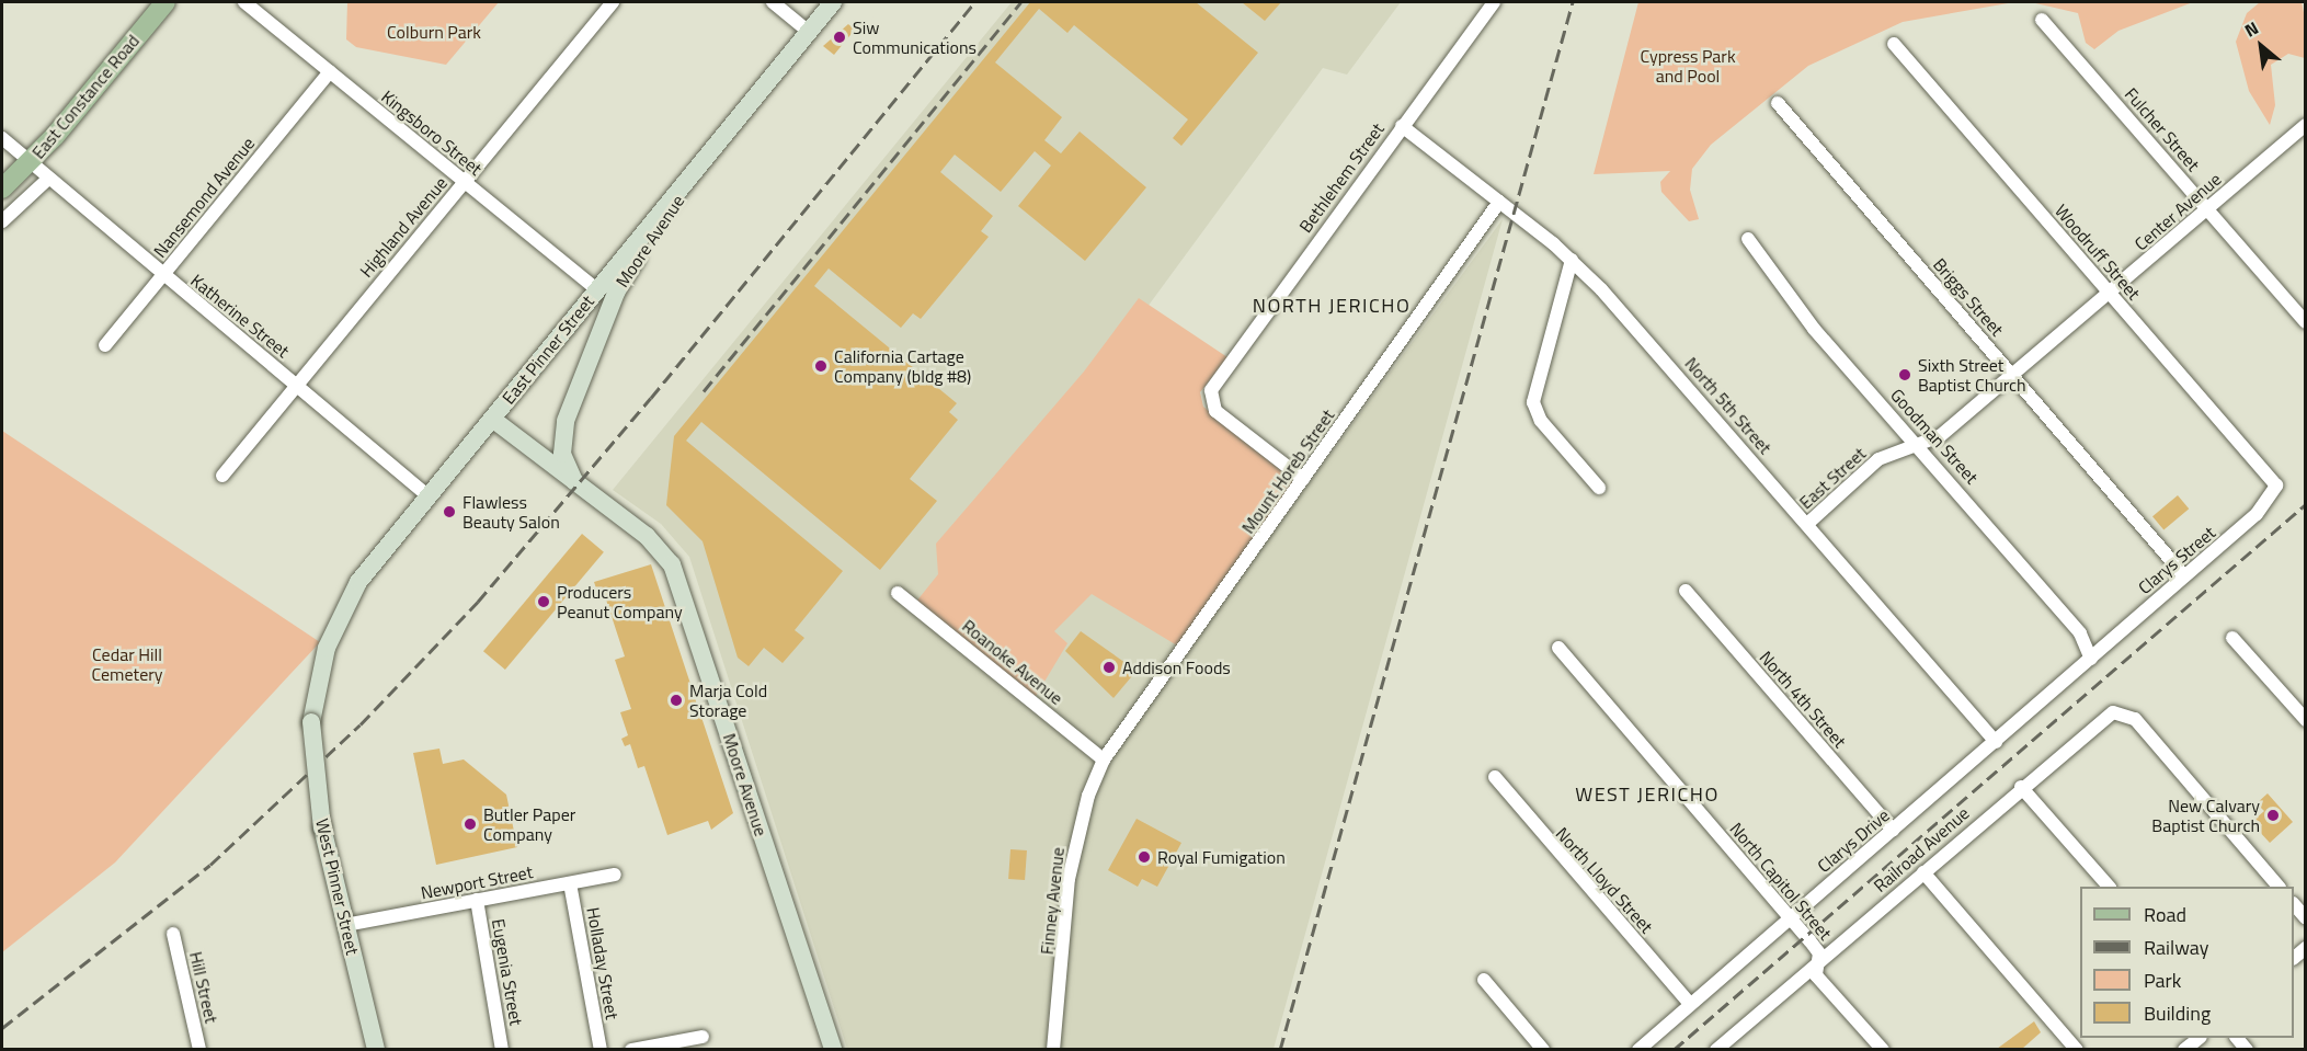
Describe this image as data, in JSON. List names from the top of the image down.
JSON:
{
  "streets": {
    "main road": [
      "East Constance Road",
      "Moore Avenue",
      "East Pinner Street",
      "West Pinner Street"
    ],
    "street": [
      "Fulcher Street",
      "Kingsboro Street",
      "Bethlehem Street",
      "Nansemond Avenue",
      "Center Avenue",
      "Highland Avenue",
      "Woodruff Street",
      "Briggs Street",
      "Katherine Street",
      "North 5th Street",
      "Goodman Street",
      "Mount Horeb Street",
      "East Street",
      "Clarys Street",
      "Roanoke Avenue",
      "North 4th Street",
      "Clarys Drive",
      "Railroad Avenue",
      "North Lloyd Street",
      "North Capitol Street",
      "Newport Street",
      "Finney Avenue",
      "Holladay Street",
      "Eugenia Street",
      "Hill Street"
    ]
  },
  "crossings": [
    ["East Constance Road", "Katherine Street"],
    ["Fulcher Street", "Center Avenue"],
    ["Kingsboro Street", "Nansemond Avenue"],
    ["Kingsboro Street", "Highland Avenue"],
    ["Kingsboro Street", "East Pinner Street"],
    ["Bethlehem Street", "North 5th Street"],
    ["Bethlehem Street", "Mount Horeb Street"],
    ["Nansemond Avenue", "Katherine Street"],
    ["Center Avenue", "Woodruff Street"],
    ["Center Avenue", "Briggs Street"],
    ["Center Avenue", "Goodman Street"],
    ["Center Avenue", "East Street"],
    ["Highland Avenue", "Katherine Street"],
    ["Moore Avenue", "East Pinner Street"],
    ["Woodruff Street", "Clarys Street"],
    ["Briggs Street", "Clarys Street"],
    ["Katherine Street", "East Pinner Street"],
    ["East Pinner Street", "West Pinner Street"],
    ["North 5th Street", "Mount Horeb Street"],
    ["North 5th Street", "East Street"],
    ["North 5th Street", "Clarys Drive"],
    ["Goodman Street", "East Street"],
    ["Goodman Street", "Clarys Street"],
    ["Goodman Street", "Clarys Drive"],
    ["Mount Horeb Street", "Roanoke Avenue"],
    ["Mount Horeb Street", "Finney Avenue"],
    ["Clarys Street", "Clarys Drive"],
    ["Roanoke Avenue", "Finney Avenue"],
    ["North 4th Street", "Clarys Drive"],
    ["Clarys Drive", "North Lloyd Street"],
    ["Clarys Drive", "North Capitol Street"],
    ["Railroad Avenue", "North Capitol Street"],
    ["Newport Street", "West Pinner Street"],
    ["Newport Street", "Holladay Street"],
    ["Newport Street", "Eugenia Street"]
  ],
  "districts": ["NORTH JERICHO", "WEST JERICHO"],
  "parks": ["Colburn Park", "Cypress Park and Pool", "Cedar Hill Cemetery"],
  "places": [
    "Siw Communications",
    "California Cartage Company (bldg #8)",
    "Sixth Street Baptist Church",
    "Flawless Beauty Salon",
    "Producers Peanut Company",
    "Addison Foods",
    "Marja Cold Storage",
    "New Calvary Baptist Church",
    "Butler Paper Company",
    "Royal Fumigation"
  ],
  "legend": [
    "Road",
    "Railway",
    "Park",
    "Building"
  ],
  "north": "top left"
}
